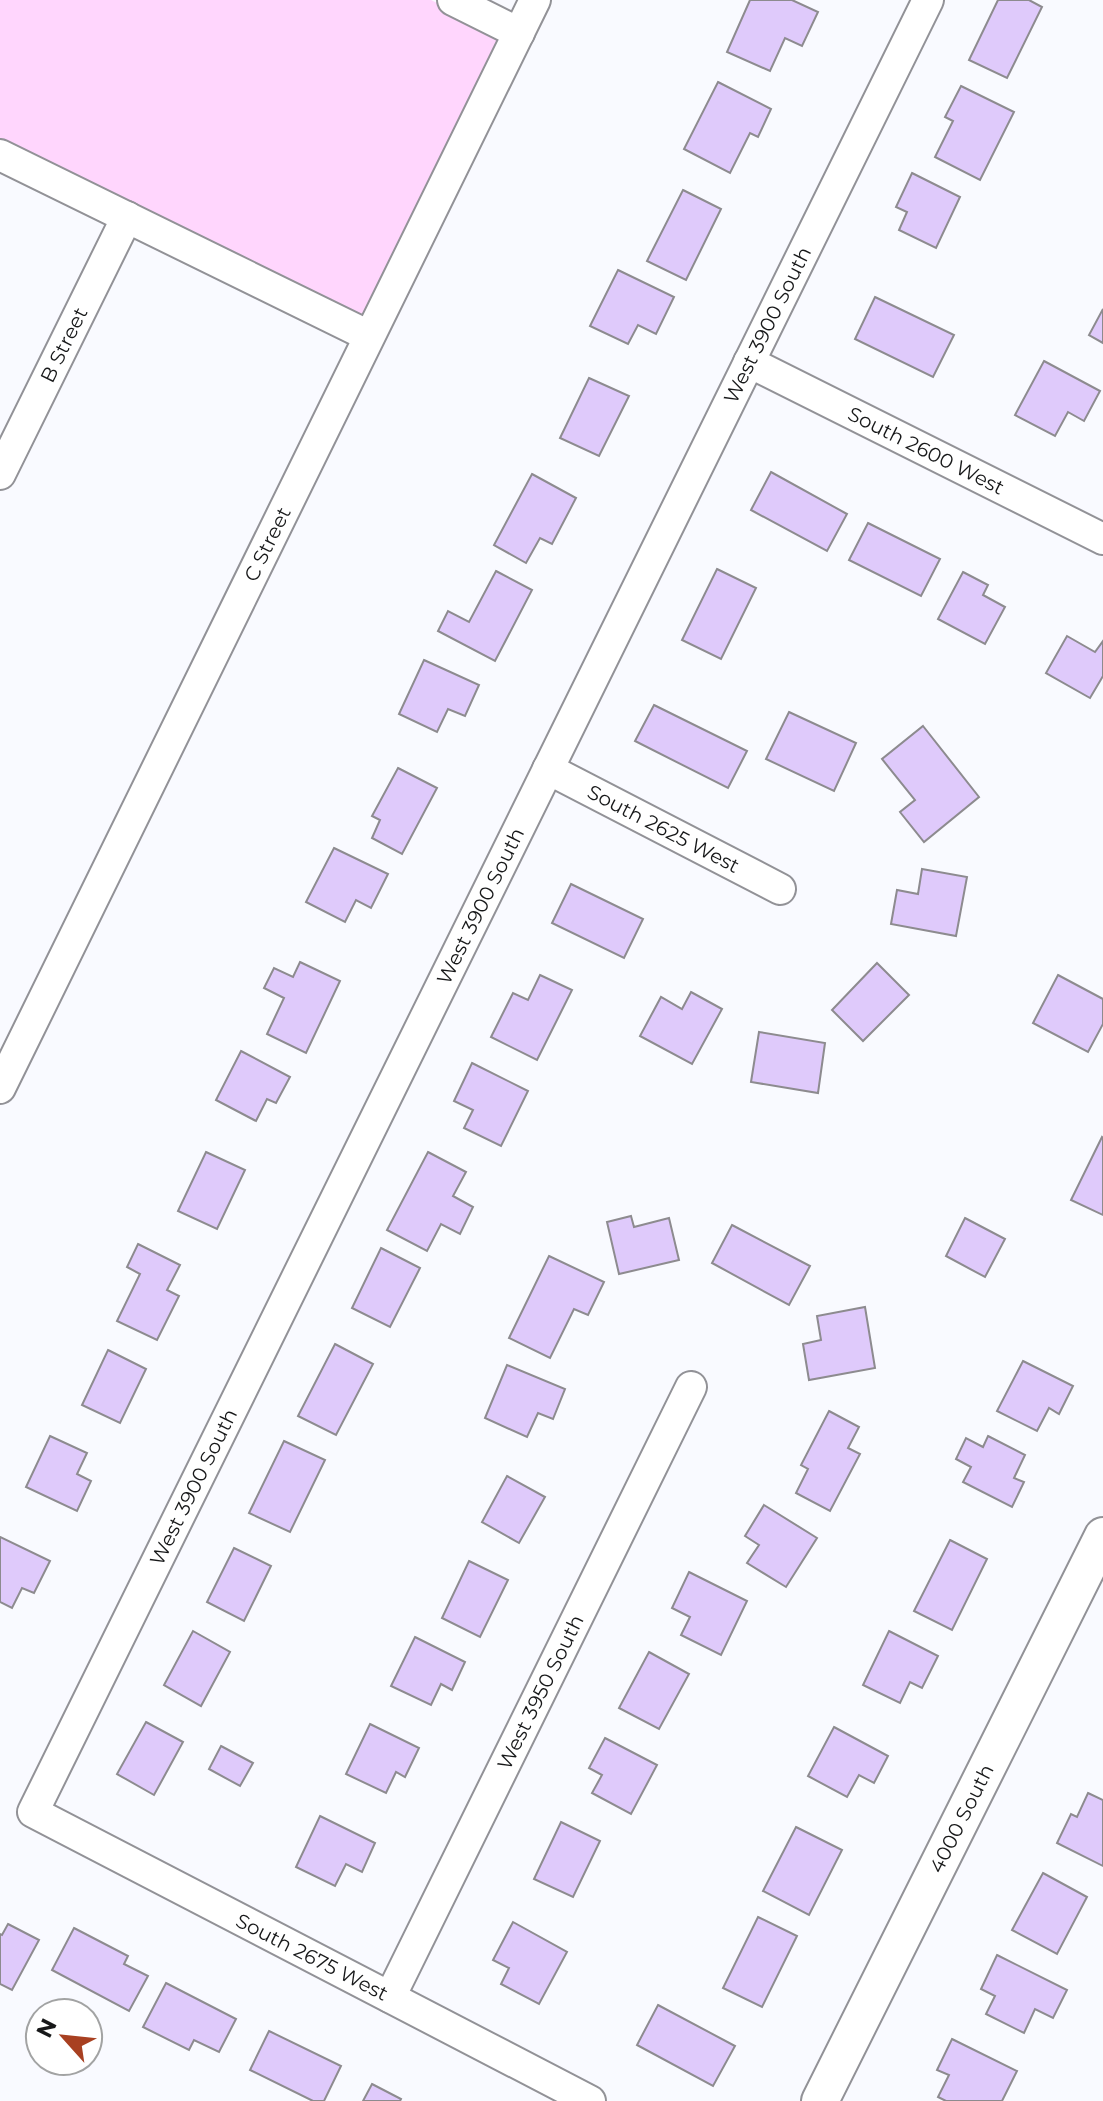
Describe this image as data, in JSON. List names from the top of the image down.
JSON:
{
  "streets": {
    "street": [
      "West 3900 South",
      "B Street",
      "South 2600 West",
      "C Street",
      "South 2625 West",
      "West 3950 South",
      "4000 South",
      "South 2675 West"
    ]
  },
  "crossings": [
    ["West 3900 South", "South 2600 West"],
    ["West 3900 South", "South 2625 West"],
    ["West 3900 South", "South 2675 West"],
    ["West 3950 South", "South 2675 West"]
  ],
  "north": "top left"
}
